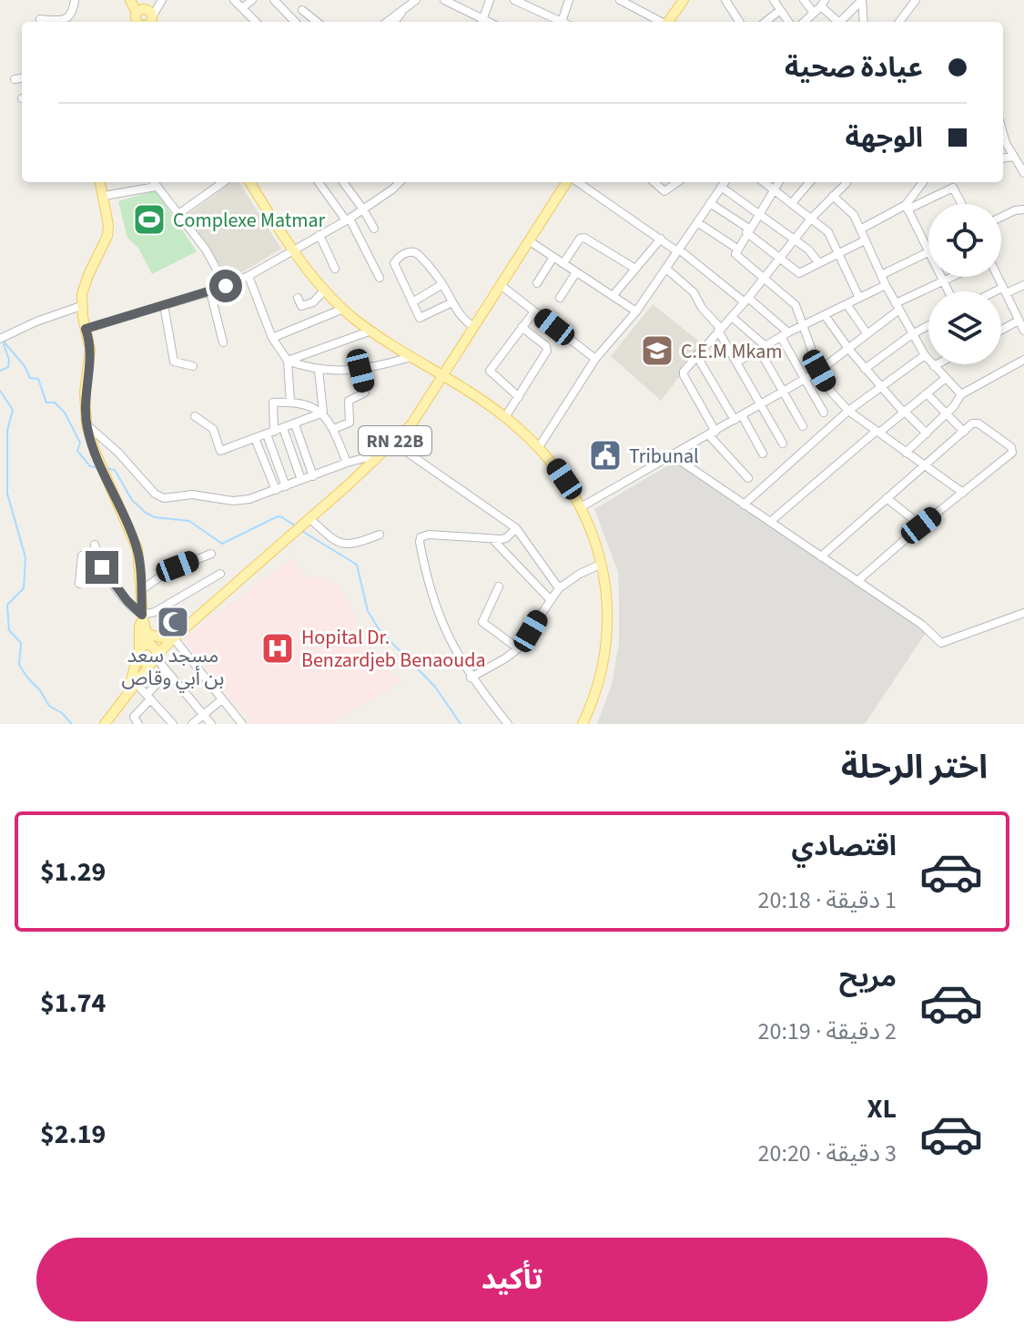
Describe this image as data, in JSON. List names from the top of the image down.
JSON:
{
  "streets": {
    "main road": ["RN 22B"]
  },
  "places": {
    "sports": ["Complexe Matmar"],
    "school or university": ["C.E.M Mkam"],
    "public building": ["Tribunal"],
    "mosque": ["مسجد سعد بن أبي وقاص"],
    "hospital": ["Hopital Dr. Benzardjeb Benaouda"]
  },
  "page": {
    "banner": ["عيادة صحية", "الوجهة"],
    "heading": "اختر الرحلة",
    "list": [
      {
        "name": "اقتصادي",
        "note": "1 دقيقة · 20:18",
        "value": "$1.29"
      },
      {
        "name": "مريح",
        "note": "2 دقيقة · 20:19",
        "value": "$1.74"
      },
      {
        "name": "XL",
        "note": "3 دقيقة · 20:20",
        "value": "$2.19"
      }
    ],
    "buttons": "تأكيد"
  }
}
